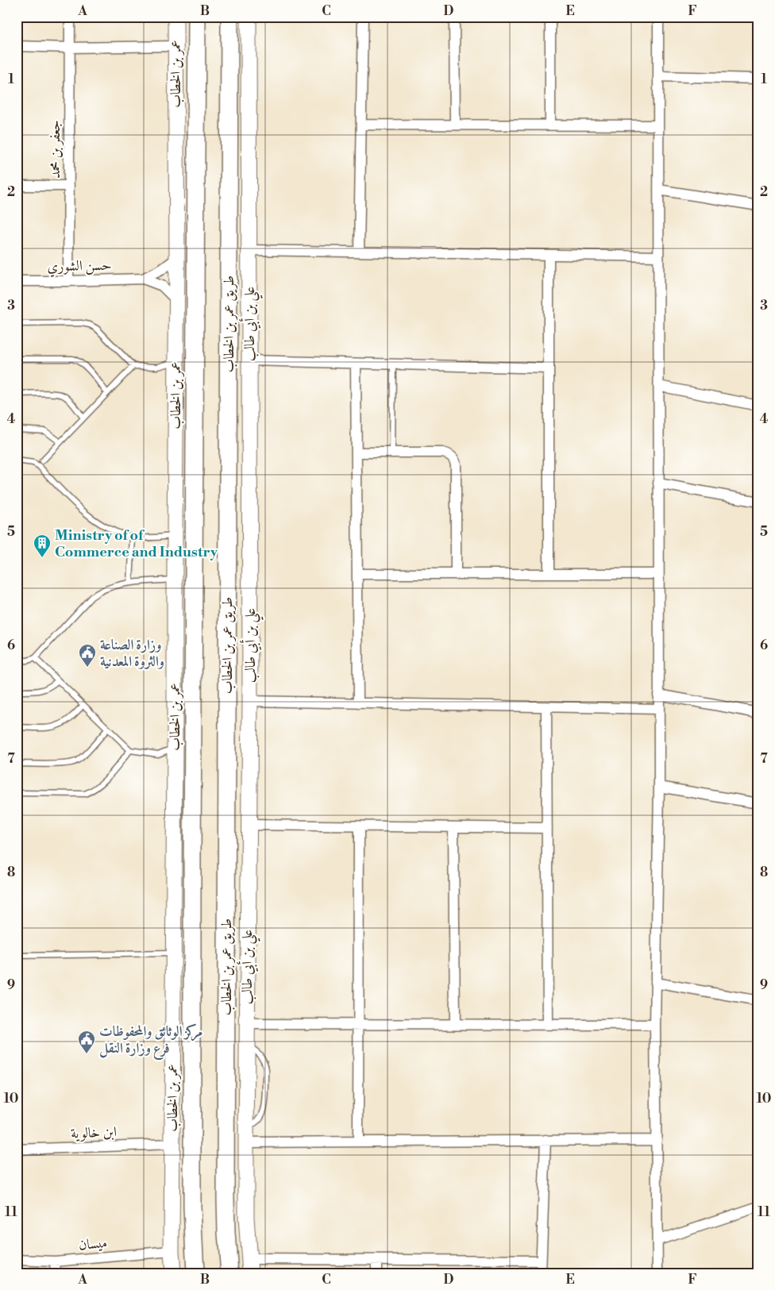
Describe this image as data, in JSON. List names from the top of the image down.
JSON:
{
  "streets": {
    "main road": ["طريق عمر بن الخطاب"],
    "street": [
      "عمر بن الخطاب",
      "جعفر بن محمد",
      "حسن الشوري",
      "علي بن أبي طالب",
      "ابن خالوية",
      "ميسان"
    ]
  },
  "crossings": [
    ["عمر بن الخطاب", "حسن الشوري"],
    ["عمر بن الخطاب", "ابن خالوية"],
    ["عمر بن الخطاب", "ميسان"],
    ["جعفر بن محمد", "حسن الشوري"]
  ],
  "places": {
    "building": ["Ministry of of Commerce and Industry"],
    "public building": ["وزارة الصناعة والثروة المعدنية", "مركز الوثائق والمحفوظات فرع وزارة النقل"]
  },
  "grid": {
    "columns": [
      "A",
      "B",
      "C",
      "D",
      "E",
      "F"
    ],
    "rows": [
      "1",
      "2",
      "3",
      "4",
      "5",
      "6",
      "7",
      "8",
      "9",
      "10",
      "11"
    ]
  }
}
